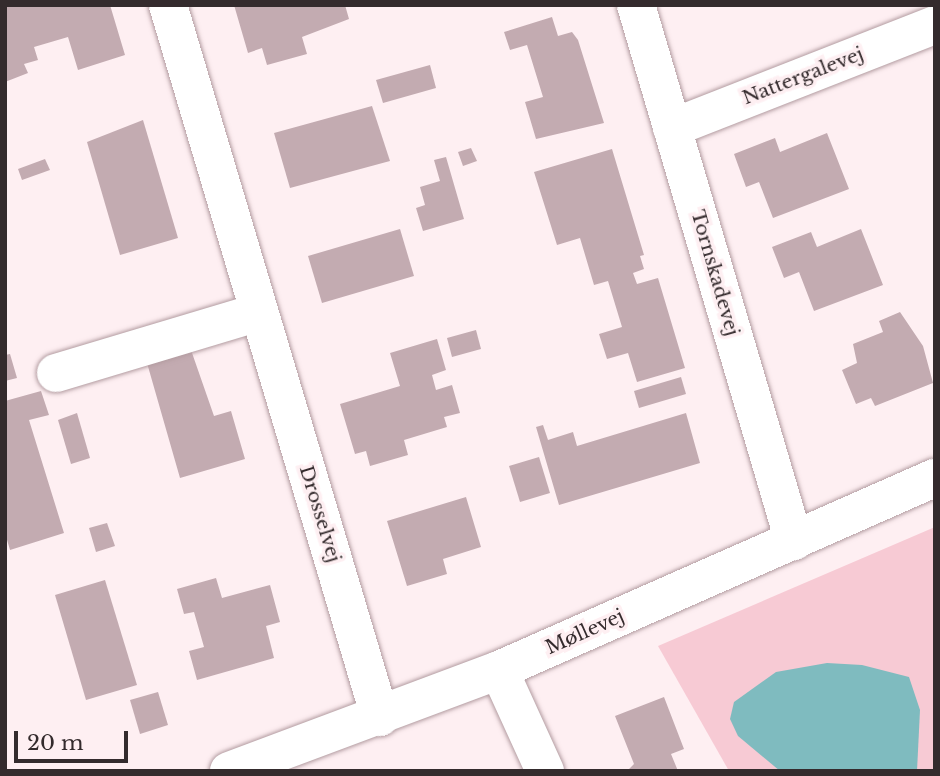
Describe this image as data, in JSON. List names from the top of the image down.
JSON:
{
  "streets": {
    "street": [
      "Nattergalevej",
      "Tornskadevej",
      "Drosselvej",
      "Møllevej"
    ]
  },
  "crossings": [
    ["Nattergalevej", "Tornskadevej"],
    ["Tornskadevej", "Møllevej"],
    ["Drosselvej", "Møllevej"]
  ],
  "scale_bar": "20 m"
}
